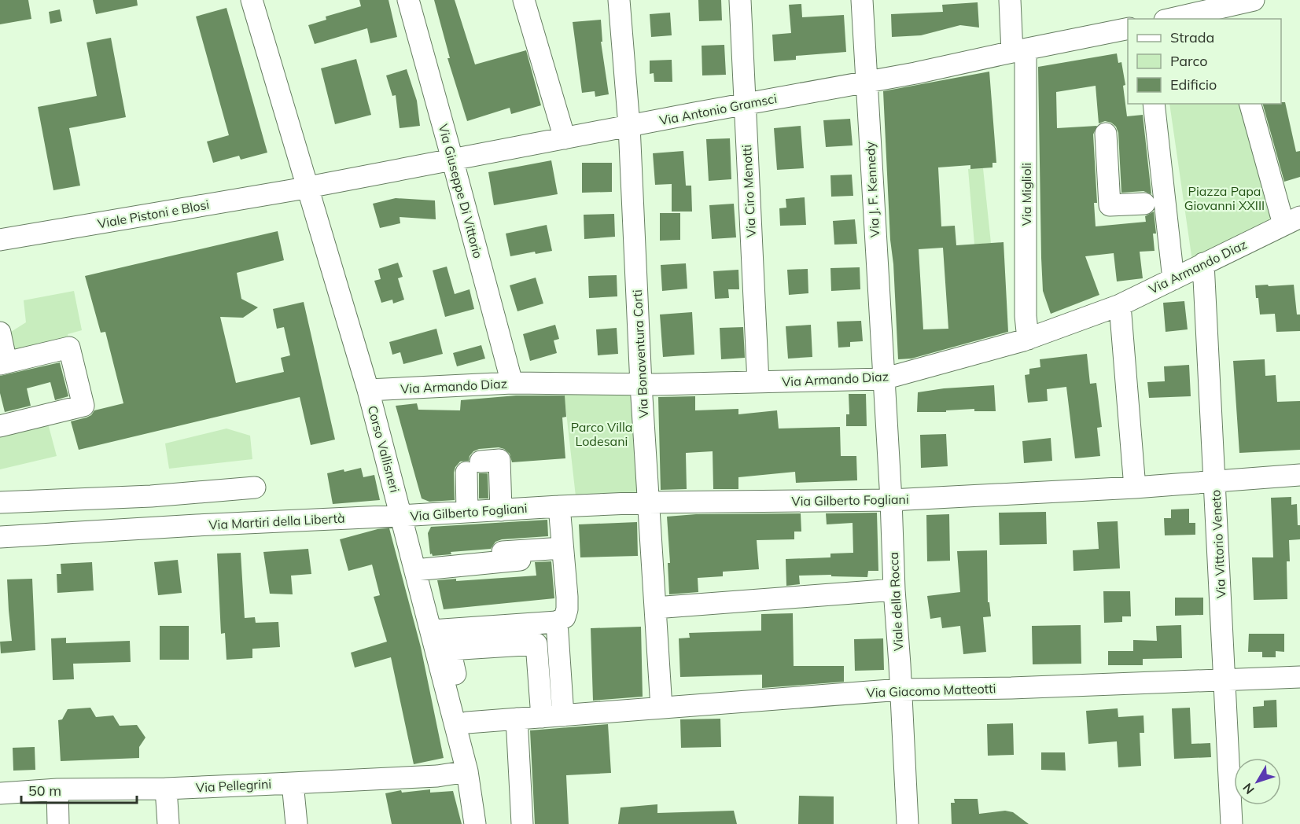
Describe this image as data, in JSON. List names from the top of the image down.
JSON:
{
  "streets": {
    "street": [
      "Via Antonio Gramsci",
      "Via J. F. Kennedy",
      "Via Giuseppe Di Vittorio",
      "Via Ciro Menotti",
      "Via Miglioli",
      "Viale Pistoni e Blosi",
      "Via Armando Diaz",
      "Via Bonaventura Corti",
      "Corso Vallisneri",
      "Via Gilberto Fogliani",
      "Via Martiri della Libertà",
      "Via Vittorio Veneto",
      "Viale della Rocca",
      "Via Giacomo Matteotti",
      "Via Pellegrini"
    ]
  },
  "crossings": [
    ["Via Antonio Gramsci", "Via J. F. Kennedy"],
    ["Via Antonio Gramsci", "Via Giuseppe Di Vittorio"],
    ["Via Antonio Gramsci", "Via Ciro Menotti"],
    ["Via Antonio Gramsci", "Via Miglioli"],
    ["Via Antonio Gramsci", "Viale Pistoni e Blosi"],
    ["Via Antonio Gramsci", "Via Bonaventura Corti"],
    ["Via Antonio Gramsci", "Corso Vallisneri"],
    ["Via J. F. Kennedy", "Via Armando Diaz"],
    ["Via J. F. Kennedy", "Viale della Rocca"],
    ["Via Giuseppe Di Vittorio", "Via Armando Diaz"],
    ["Via Ciro Menotti", "Via Armando Diaz"],
    ["Via Miglioli", "Via Armando Diaz"],
    ["Viale Pistoni e Blosi", "Corso Vallisneri"],
    ["Via Armando Diaz", "Via Bonaventura Corti"],
    ["Via Armando Diaz", "Corso Vallisneri"],
    ["Via Armando Diaz", "Via Vittorio Veneto"],
    ["Via Armando Diaz", "Viale della Rocca"],
    ["Via Bonaventura Corti", "Via Gilberto Fogliani"],
    ["Via Bonaventura Corti", "Via Giacomo Matteotti"],
    ["Corso Vallisneri", "Via Gilberto Fogliani"],
    ["Corso Vallisneri", "Via Martiri della Libertà"],
    ["Corso Vallisneri", "Via Pellegrini"],
    ["Via Gilberto Fogliani", "Via Martiri della Libertà"],
    ["Via Gilberto Fogliani", "Via Vittorio Veneto"],
    ["Via Gilberto Fogliani", "Viale della Rocca"],
    ["Via Vittorio Veneto", "Via Giacomo Matteotti"],
    ["Viale della Rocca", "Via Giacomo Matteotti"]
  ],
  "parks": ["Piazza Papa Giovanni XXIII", "Parco Villa Lodesani"],
  "legend": ["Strada", "Parco", "Edificio"],
  "scale_bar": "50 m",
  "north": "bottom left"
}
